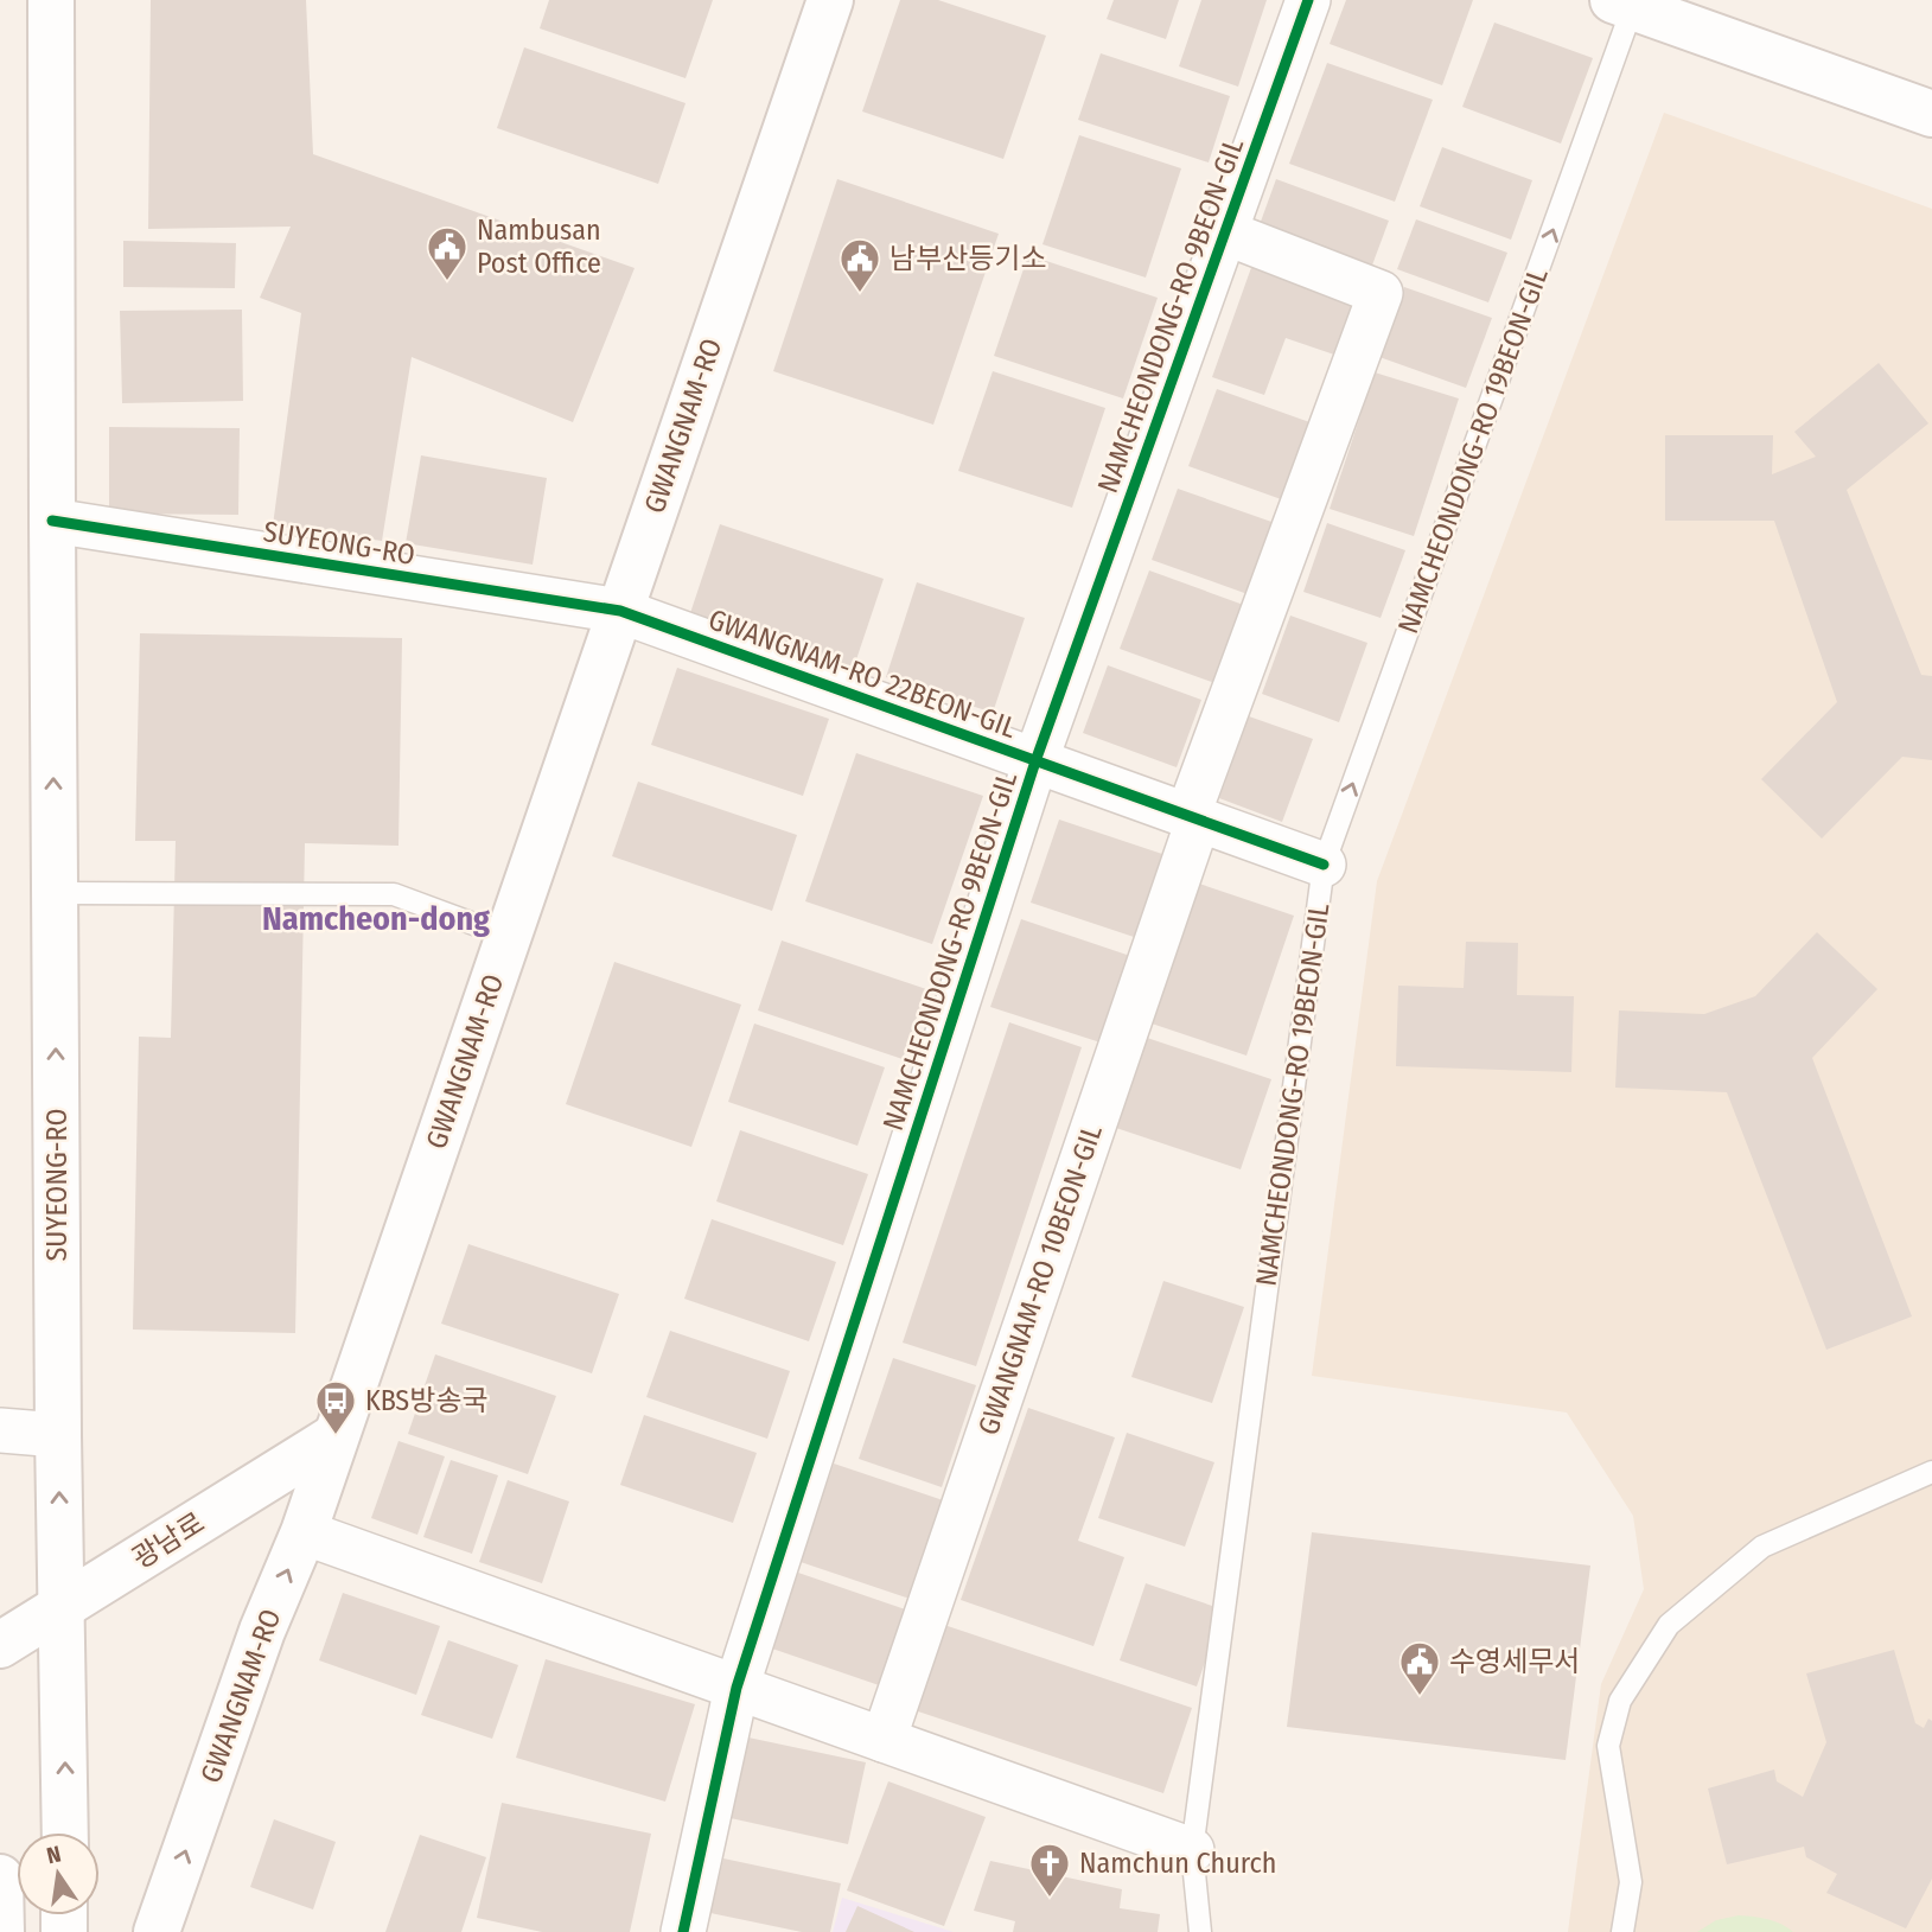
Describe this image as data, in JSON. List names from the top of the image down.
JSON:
{
  "streets": {
    "main road": ["GWANGNAM-RO", "SUYEONG-RO", "광남로"],
    "street": ["NAMCHEONDONG-RO 9BEON-GIL", "GWANGNAM-RO 22BEON-GIL", "GWANGNAM-RO 10BEON-GIL"],
    "lane": ["NAMCHEONDONG-RO 19BEON-GIL"]
  },
  "crossings": [
    ["NAMCHEONDONG-RO 9BEON-GIL", "GWANGNAM-RO 22BEON-GIL"],
    ["GWANGNAM-RO", "SUYEONG-RO"],
    ["GWANGNAM-RO", "GWANGNAM-RO 22BEON-GIL"],
    ["GWANGNAM-RO", "광남로"],
    ["NAMCHEONDONG-RO 19BEON-GIL", "GWANGNAM-RO 22BEON-GIL"],
    ["SUYEONG-RO", "GWANGNAM-RO 22BEON-GIL"],
    ["SUYEONG-RO", "광남로"],
    ["GWANGNAM-RO 22BEON-GIL", "GWANGNAM-RO 10BEON-GIL"]
  ],
  "one_way": ["NAMCHEONDONG-RO 19BEON-GIL", "SUYEONG-RO"],
  "districts": ["Namcheon-dong"],
  "places": {
    "public building": ["Nambusan Post Office", "남부산등기소", "수영세무서"],
    "bus stop": ["KBS방송국"],
    "church": ["Namchun Church"]
  },
  "north": "top"
}
